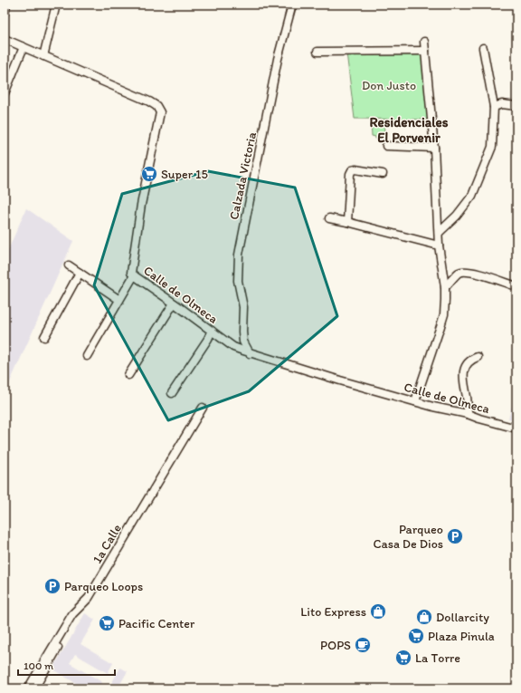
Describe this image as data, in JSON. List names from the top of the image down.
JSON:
{
  "streets": {
    "street": ["Calzada Victoria", "Calle de Olmeca", "1a Calle"]
  },
  "crossings": [
    ["Calzada Victoria", "Calle de Olmeca"]
  ],
  "districts": ["Residenciales El Porvenir"],
  "parks": ["Don Justo"],
  "places": {
    "supermarket": [
      "Super 15",
      "Pacific Center",
      "Plaza Pinula",
      "La Torre"
    ],
    "parking": ["Parqueo Casa De Dios", "Parqueo Loops"],
    "shop": ["Lito Express", "Dollarcity"],
    "cafe": ["POPS"]
  },
  "scale_bar": "100 m"
}
